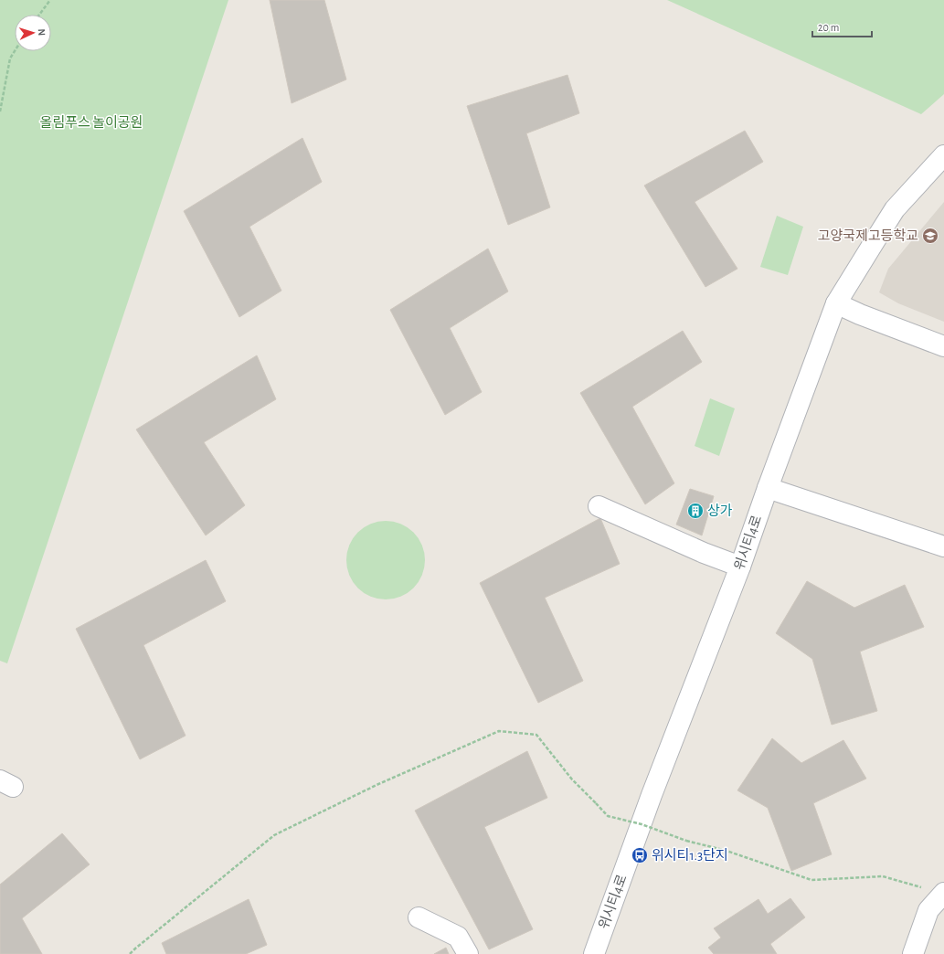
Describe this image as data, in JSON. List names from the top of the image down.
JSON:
{
  "streets": {
    "street": ["위시티4로"]
  },
  "parks": ["올림푸스 놀이공원"],
  "places": {
    "school or university": ["고양국제고등학교"],
    "building": ["상가"],
    "bus stop": ["위시티1.3단지"]
  },
  "scale_bar": "20 m",
  "north": "right"
}
